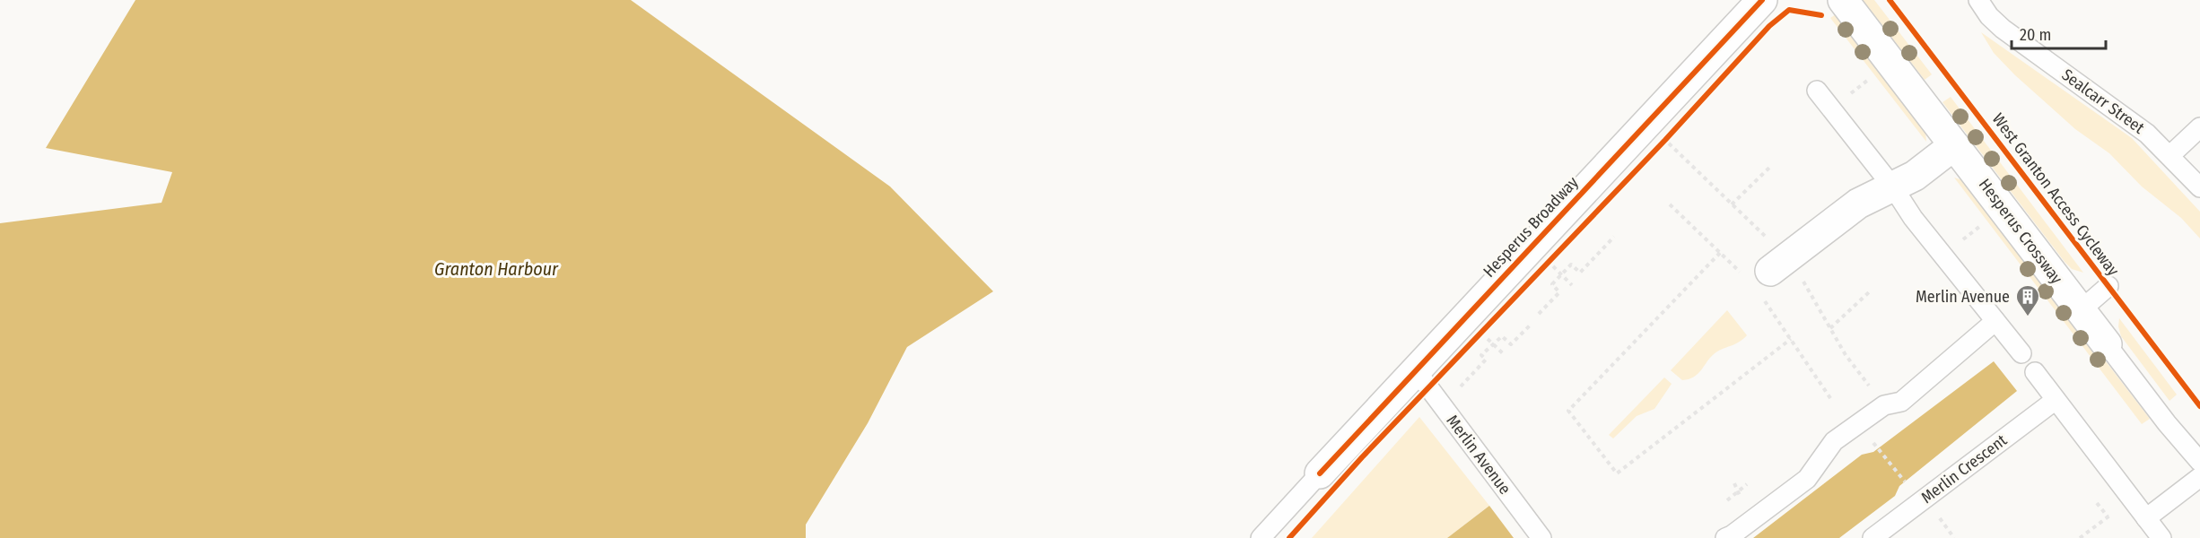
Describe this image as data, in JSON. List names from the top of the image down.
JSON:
{
  "streets": {
    "street": ["Hesperus Broadway", "Hesperus Crossway"],
    "lane": ["Sealcarr Street", "Merlin Avenue", "Merlin Crescent"],
    "cycle path": ["West Granton Access Cycleway"]
  },
  "crossings": [
    ["Hesperus Broadway", "Merlin Avenue"]
  ],
  "water": ["Granton Harbour"],
  "places": {
    "building": ["Merlin Avenue"]
  },
  "scale_bar": "20 m"
}
